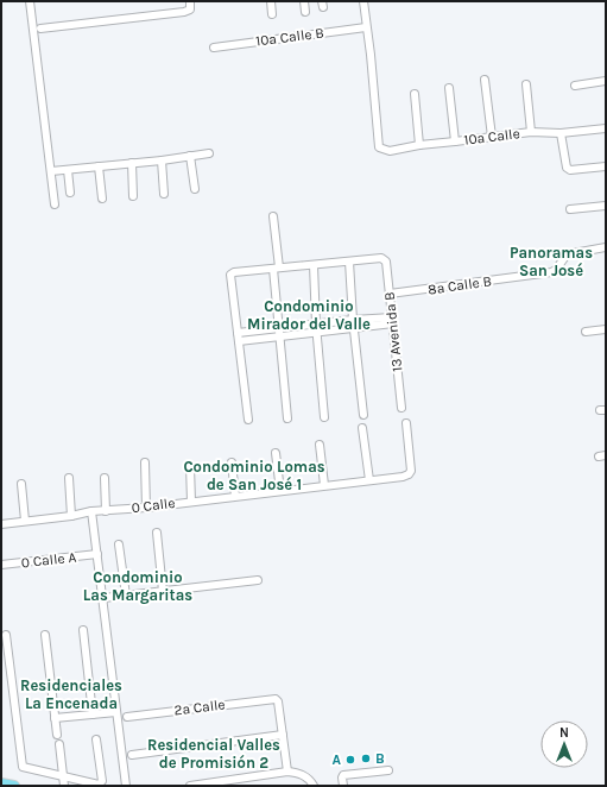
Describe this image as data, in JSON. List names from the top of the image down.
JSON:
{
  "streets": {
    "street": [
      "10a Calle B",
      "10a Calle",
      "8a Calle B",
      "13 Avenida B",
      "0 Calle",
      "0 Calle A",
      "2a Calle"
    ]
  },
  "crossings": [
    ["10a Calle B", "10a Calle"],
    ["8a Calle B", "13 Avenida B"]
  ],
  "districts": [
    "Panoramas San José",
    "Condominio Mirador del Valle",
    "Condominio Lomas de San José 1",
    "Condominio Las Margaritas",
    "Residenciales La Encenada",
    "Residencial Valles de Promisión 2"
  ],
  "places": ["B", "A"],
  "north": "top"
}
